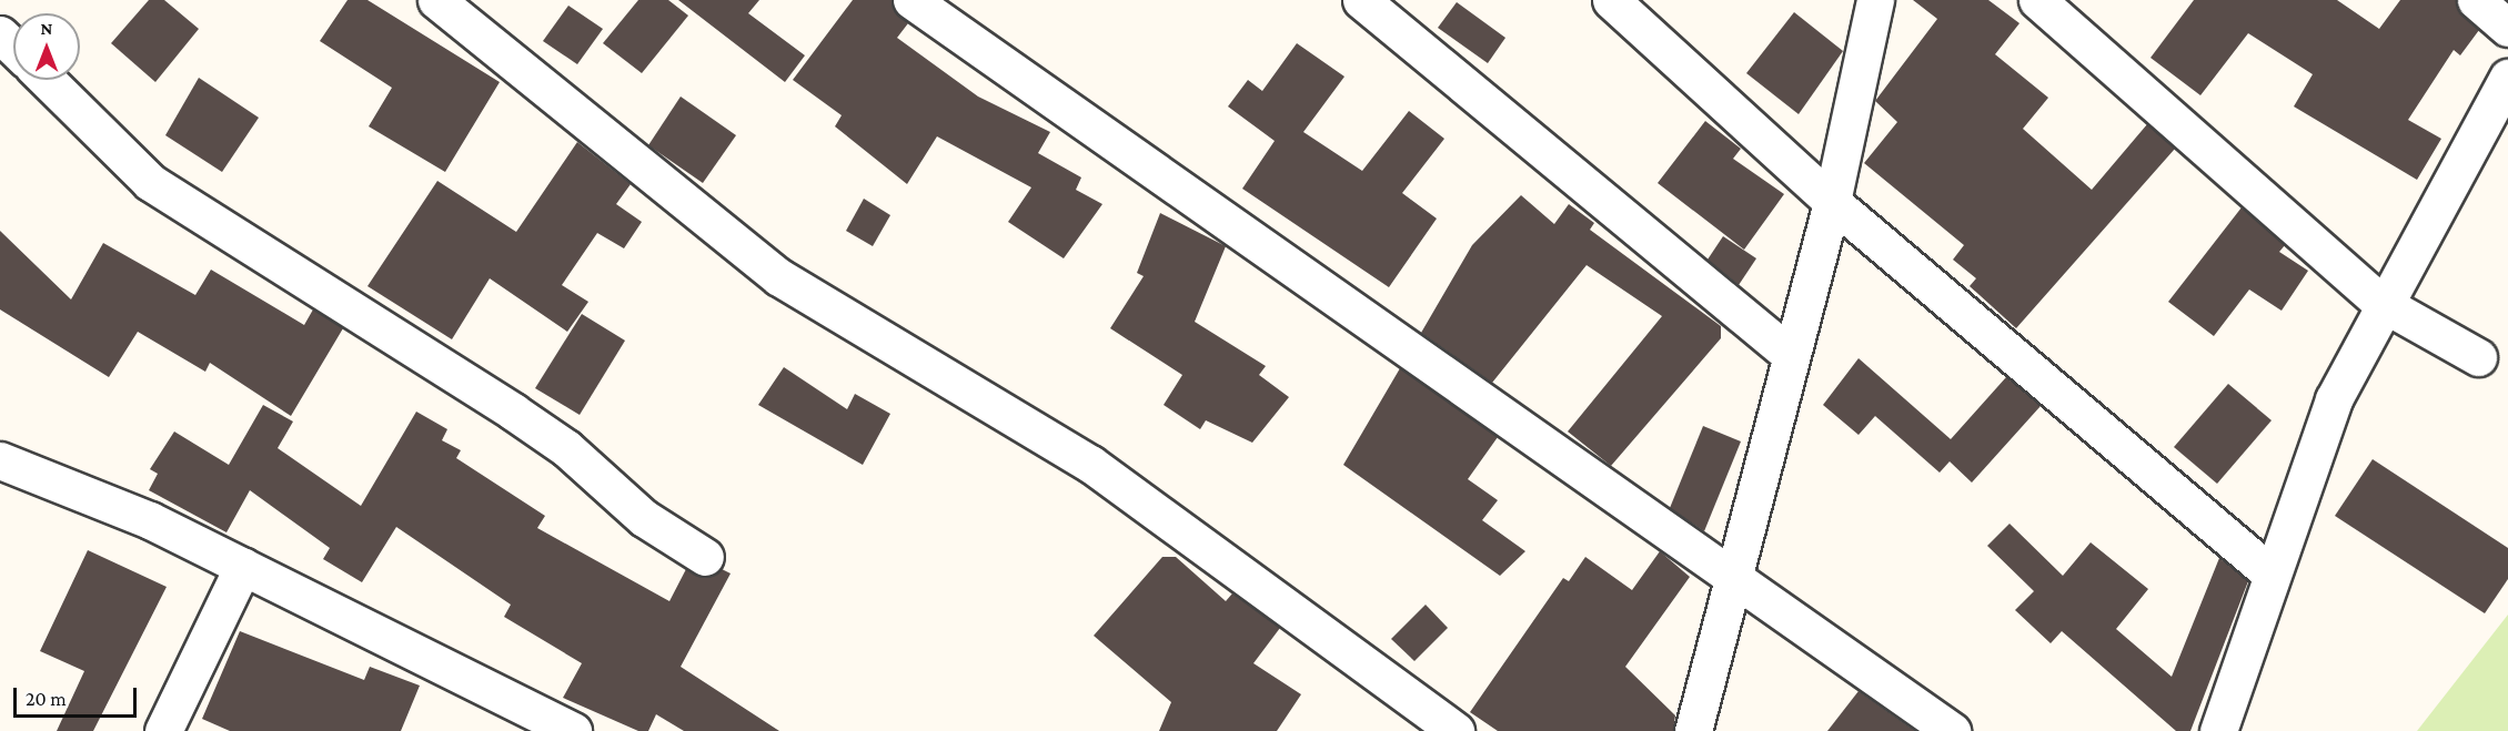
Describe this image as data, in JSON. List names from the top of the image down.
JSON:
{
  "scale_bar": "20 m",
  "north": "top"
}
